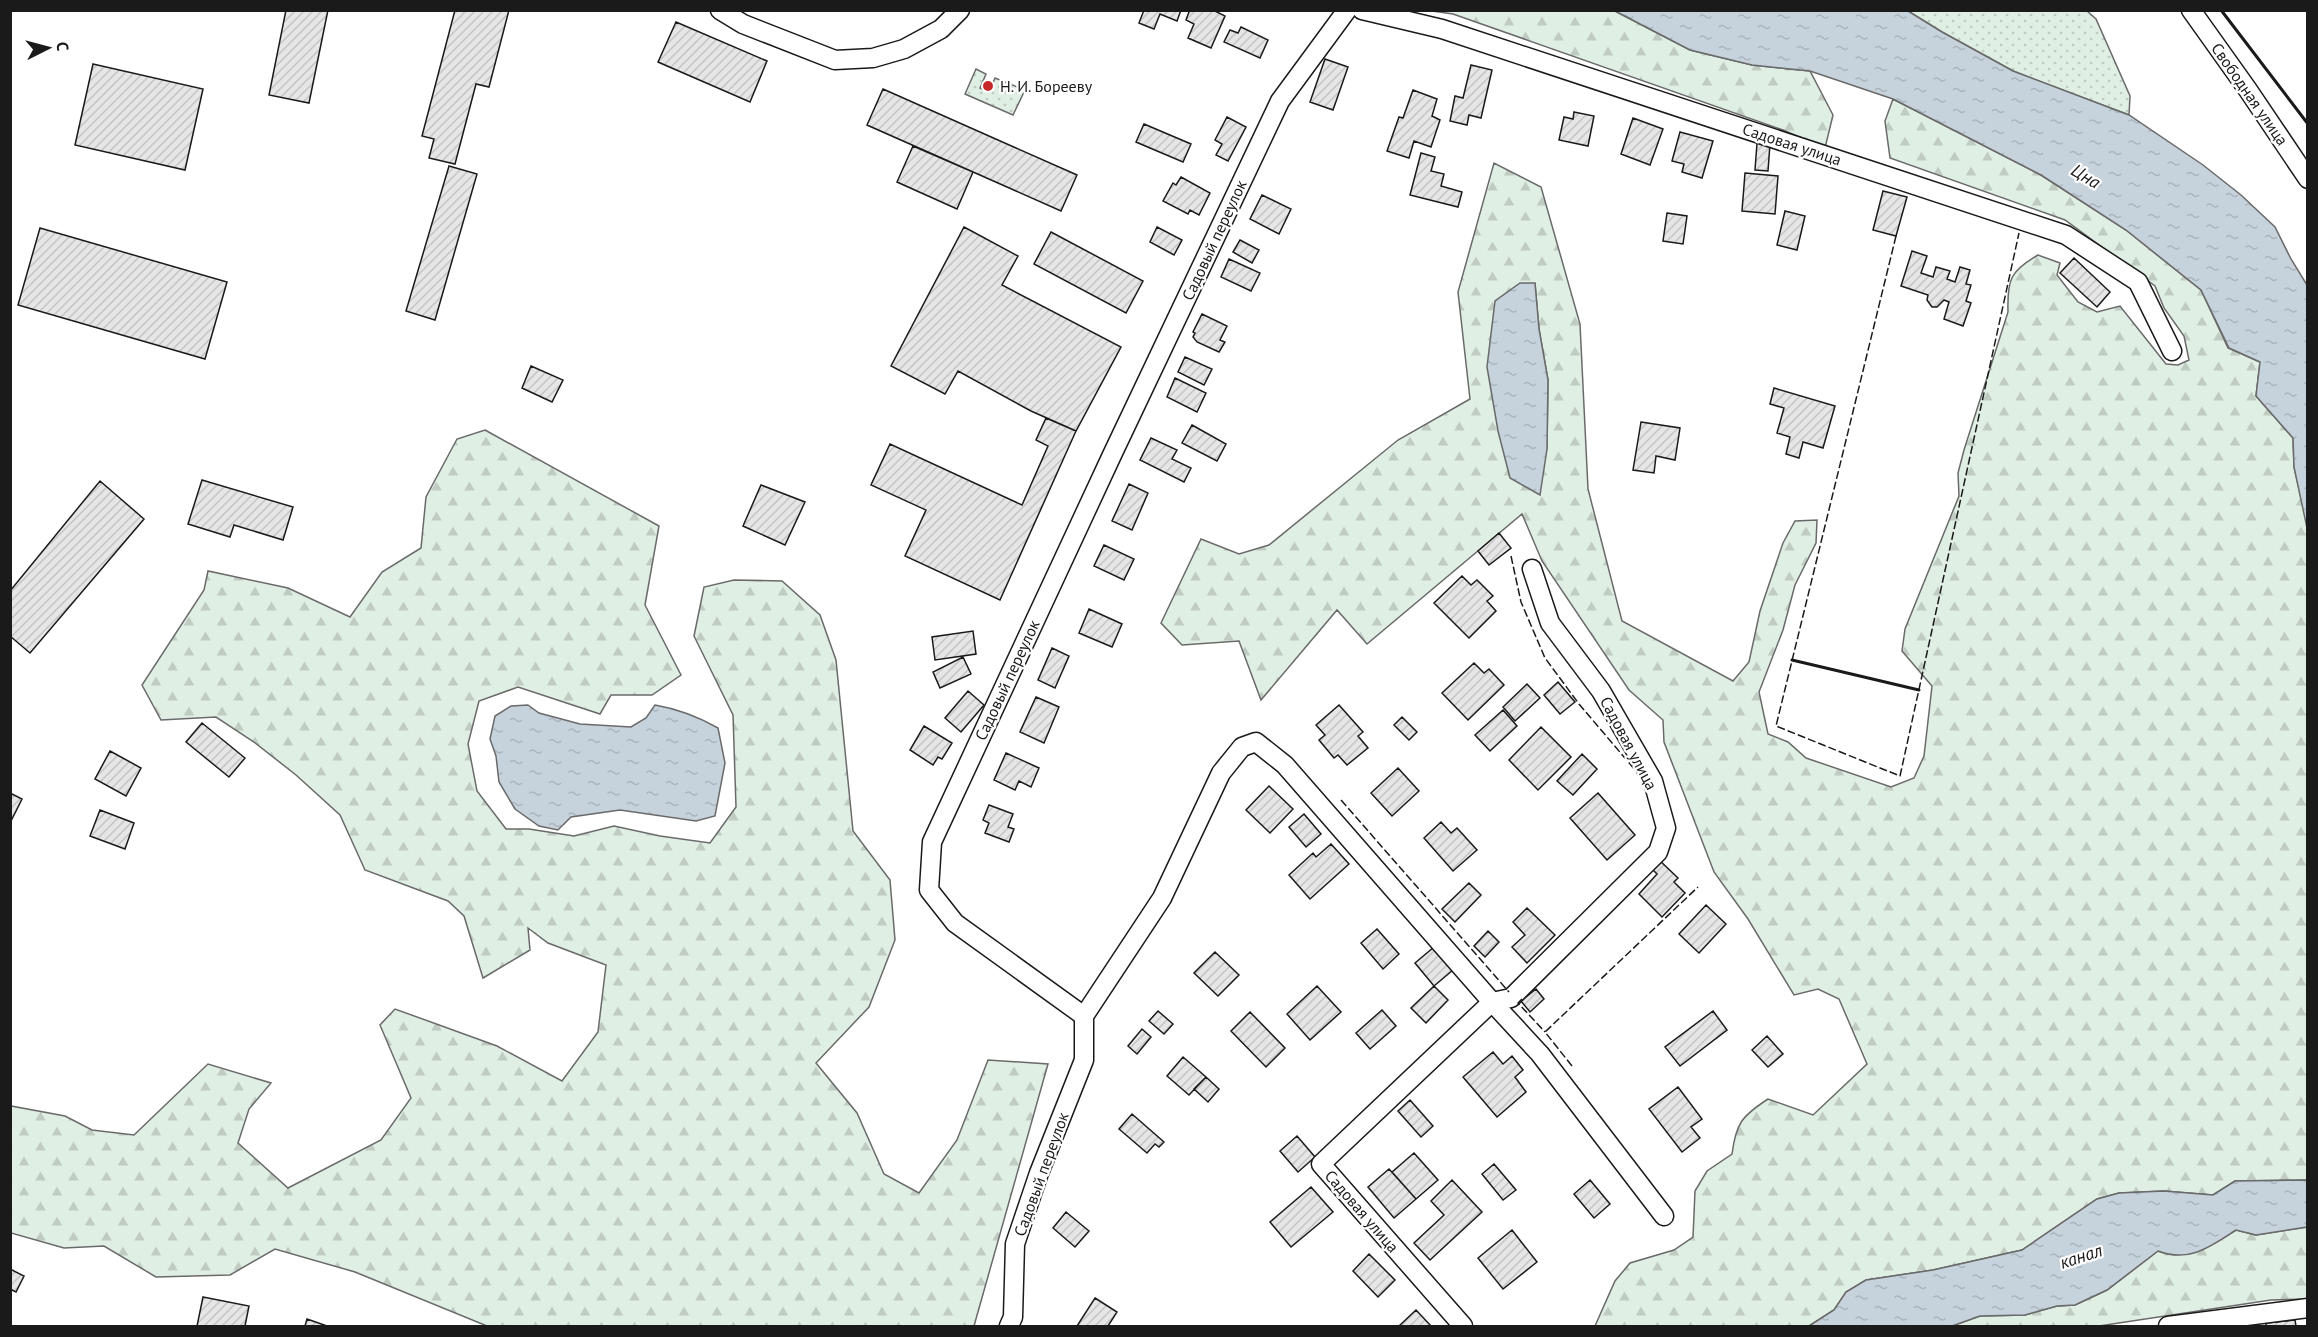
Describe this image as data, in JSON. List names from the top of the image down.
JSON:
{
  "streets": {
    "street": ["Свободная улица", "Садовая улица", "Садовый переулок"]
  },
  "water": ["Цна", "канал"],
  "places": ["Н. И. Борееву"],
  "north": "right"
}
